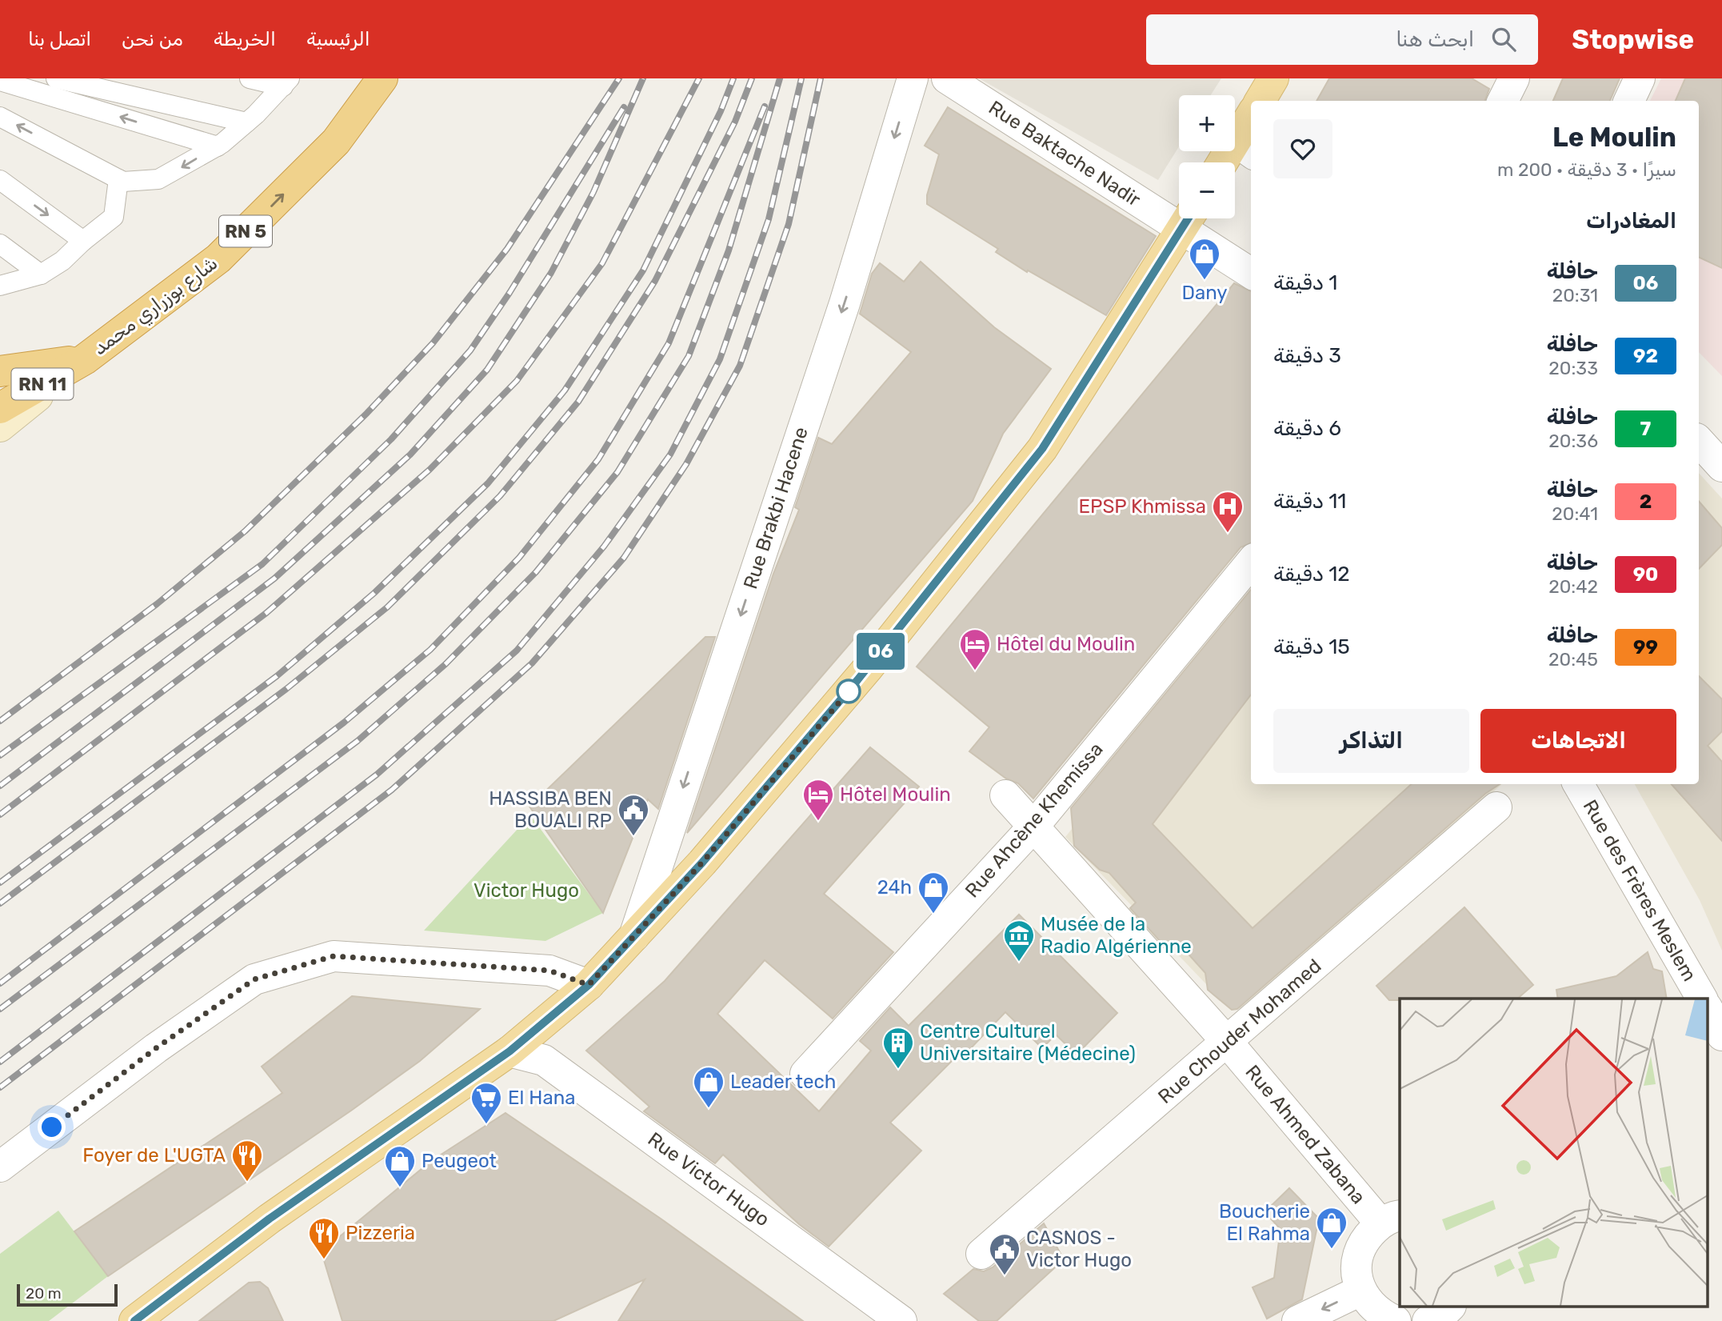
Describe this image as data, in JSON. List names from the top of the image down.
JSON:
{
  "streets": {
    "highway": ["RN 5", "شارع بوزراري محمد", "RN 11"],
    "street": [
      "Rue Baktache Nadir",
      "Rue Brakbi Hacene",
      "Rue Ahcène Khemissa",
      "Rue des Frères Meslem",
      "Rue Chouder Mohamed",
      "Rue Ahmed Zabana",
      "Rue Victor Hugo"
    ]
  },
  "crossings": [
    ["RN 5", "شارع بوزراري محمد"],
    ["RN 5", "RN 11"],
    ["شارع بوزراري محمد", "RN 11"],
    ["Rue Ahcène Khemissa", "Rue Ahmed Zabana"],
    ["Rue Chouder Mohamed", "Rue Ahmed Zabana"]
  ],
  "one_way": ["شارع بوزراري محمد", "Rue Brakbi Hacene"],
  "parks": ["Victor Hugo"],
  "places": {
    "shop": [
      "Dany",
      "24h",
      "Leader tech",
      "Peugeot",
      "Boucherie El Rahma"
    ],
    "hospital": ["EPSP Khmissa"],
    "hotel": ["Hôtel du Moulin", "Hôtel Moulin"],
    "public building": ["HASSIBA BEN BOUALI RP", "CASNOS - Victor Hugo"],
    "museum": ["Musée de la Radio Algérienne"],
    "building": ["Centre Culturel Universitaire (Médecine)"],
    "supermarket": ["El Hana"],
    "restaurant": ["Foyer de L'UGTA", "Pizzeria"]
  },
  "lines": ["bus line 06"],
  "scale_bar": "20 m",
  "page": {
    "header": "Stopwise",
    "search": "ابحث هنا",
    "nav": [
      "الرئيسية",
      "الخريطة",
      "من نحن",
      "اتصل بنا"
    ],
    "on_map": "06",
    "map_buttons": ["+", "−"],
    "heading": [
      ["Le Moulin", "سيرًا · 3 دقيقة · 200 m"],
      "المغادرات"
    ],
    "list": [
      {
        "mark": "06",
        "name": "حافلة",
        "note": "20:31",
        "value": "1 دقيقة"
      },
      {
        "mark": "92",
        "name": "حافلة",
        "note": "20:33",
        "value": "3 دقيقة"
      },
      {
        "mark": "7",
        "name": "حافلة",
        "note": "20:36",
        "value": "6 دقيقة"
      },
      {
        "mark": "2",
        "name": "حافلة",
        "note": "20:41",
        "value": "11 دقيقة"
      },
      {
        "mark": "90",
        "name": "حافلة",
        "note": "20:42",
        "value": "12 دقيقة"
      },
      {
        "mark": "99",
        "name": "حافلة",
        "note": "20:45",
        "value": "15 دقيقة"
      }
    ],
    "buttons": ["الاتجاهات", "التذاكر"],
    "scale": "20 m"
  }
}
